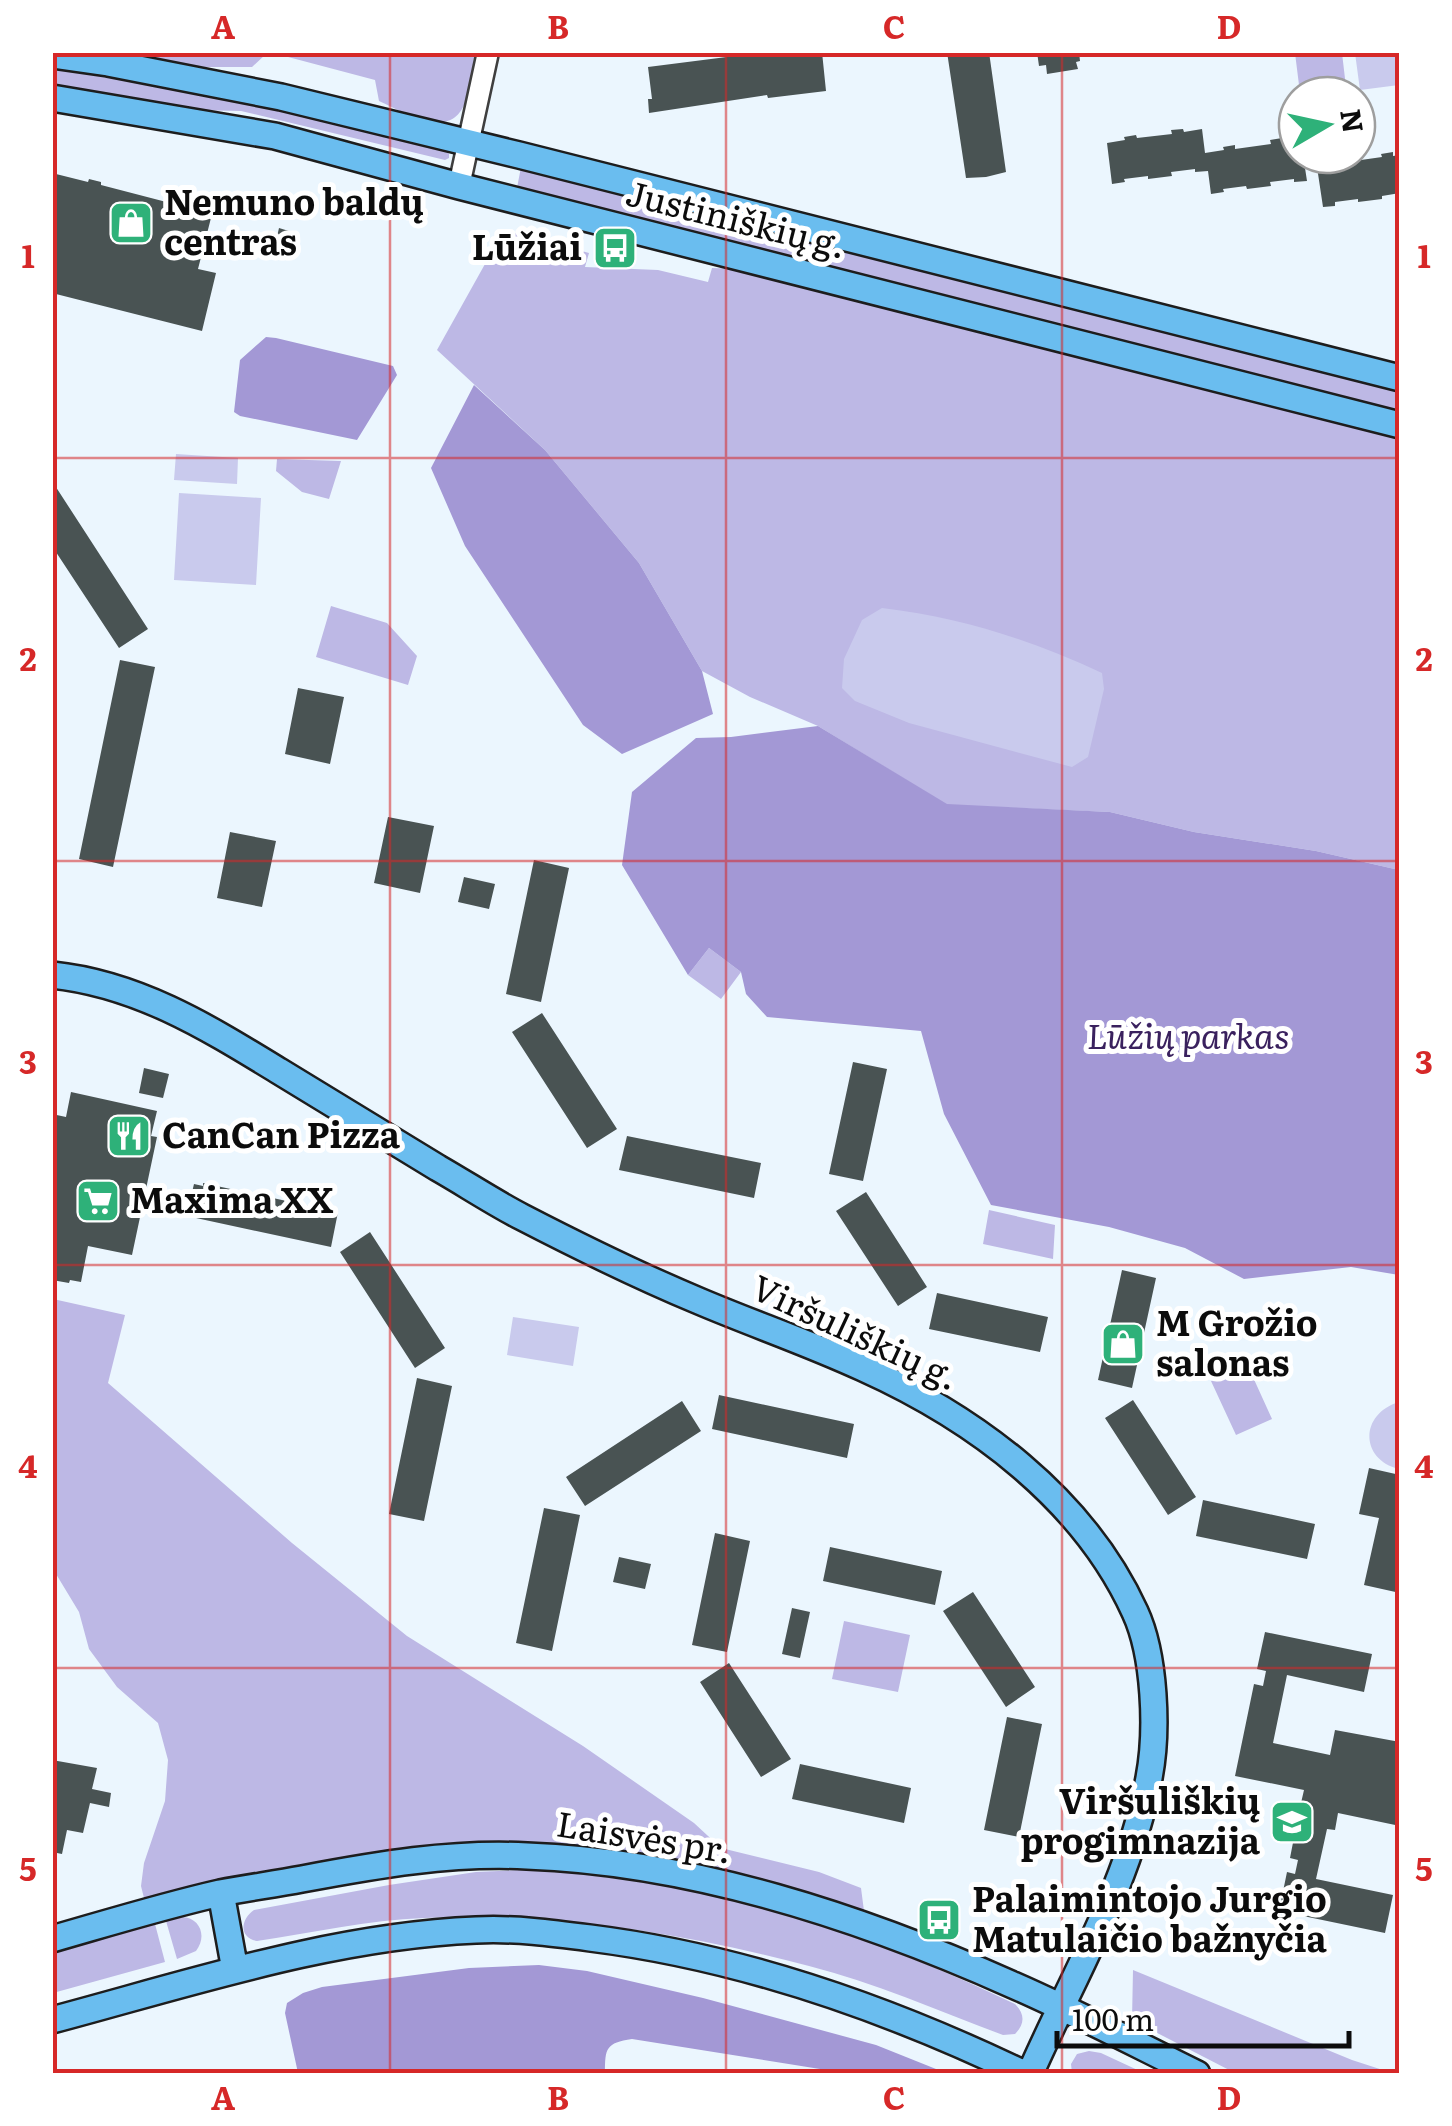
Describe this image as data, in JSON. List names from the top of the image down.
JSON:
{
  "streets": {
    "main road": ["Justiniškių g.", "Viršuliškių g.", "Laisvės pr."]
  },
  "crossings": [
    ["Viršuliškių g.", "Laisvės pr."]
  ],
  "parks": ["Lūžių parkas"],
  "places": {
    "shop": ["Nemuno baldų centras", "M Grožio salonas"],
    "bus stop": ["Lūžiai", "Palaimintojo Jurgio Matulaičio bažnyčia"],
    "restaurant": ["CanCan Pizza"],
    "supermarket": ["Maxima XX"],
    "school or university": ["Viršuliškių progimnazija"]
  },
  "scale_bar": "100 m",
  "north": "right",
  "grid": {
    "columns": [
      "A",
      "B",
      "C",
      "D"
    ],
    "rows": [
      "1",
      "2",
      "3",
      "4",
      "5"
    ]
  }
}
